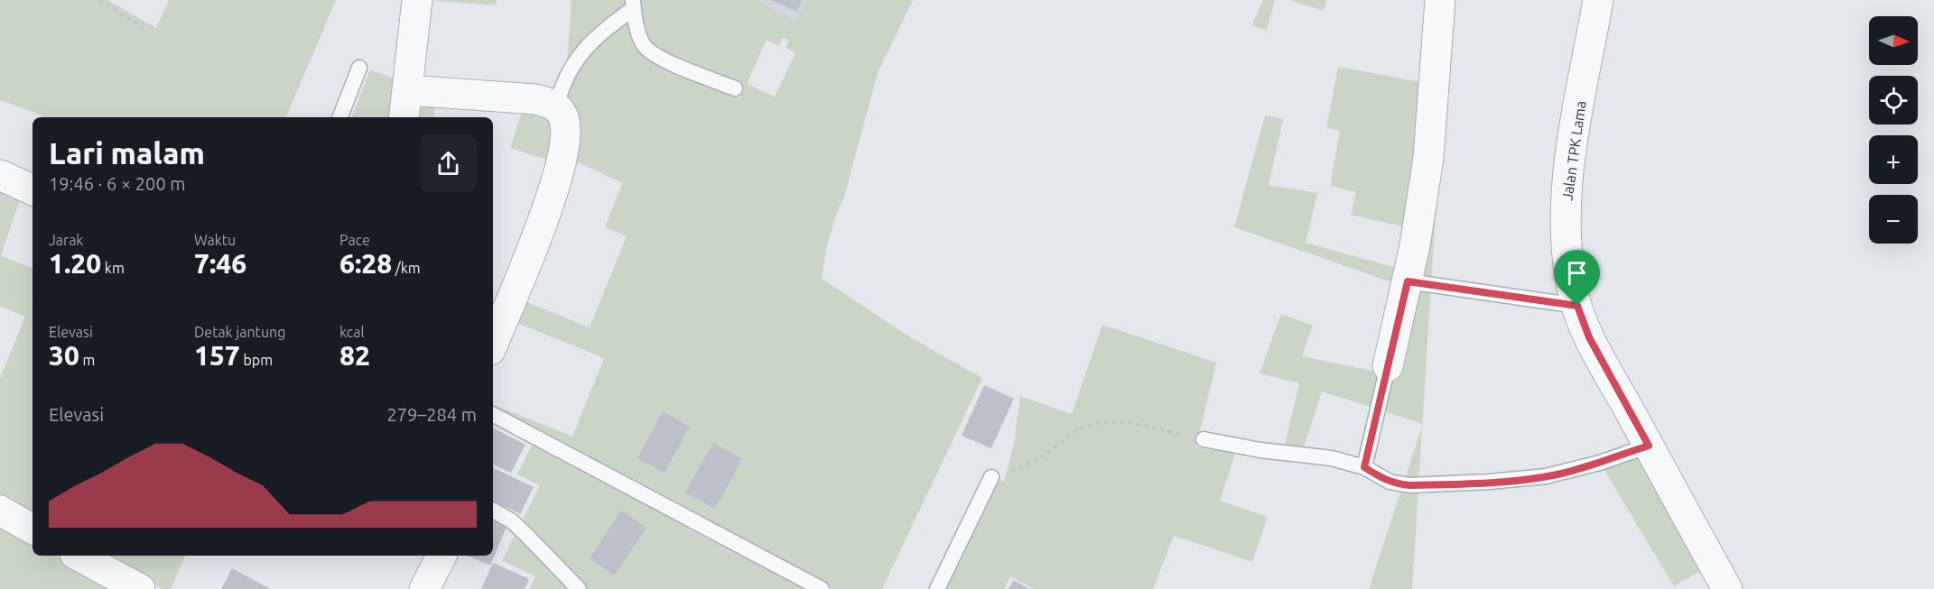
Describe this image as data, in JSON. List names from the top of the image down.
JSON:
{
  "streets": {
    "street": ["Jalan TPK Lama"]
  },
  "north": "right",
  "page": {
    "map_buttons": ["+", "−"],
    "heading": ["Lari malam", "19:46 · 6 × 200 m"],
    "stats": [
      ["Jarak", "1.20 km"],
      ["Waktu", "7:46"],
      ["Pace", "6:28 /km"],
      ["Elevasi", "30 m"],
      ["Detak jantung", "157 bpm"],
      ["kcal", "82"]
    ],
    "chart": ["Elevasi", "279–284 m"]
  }
}
